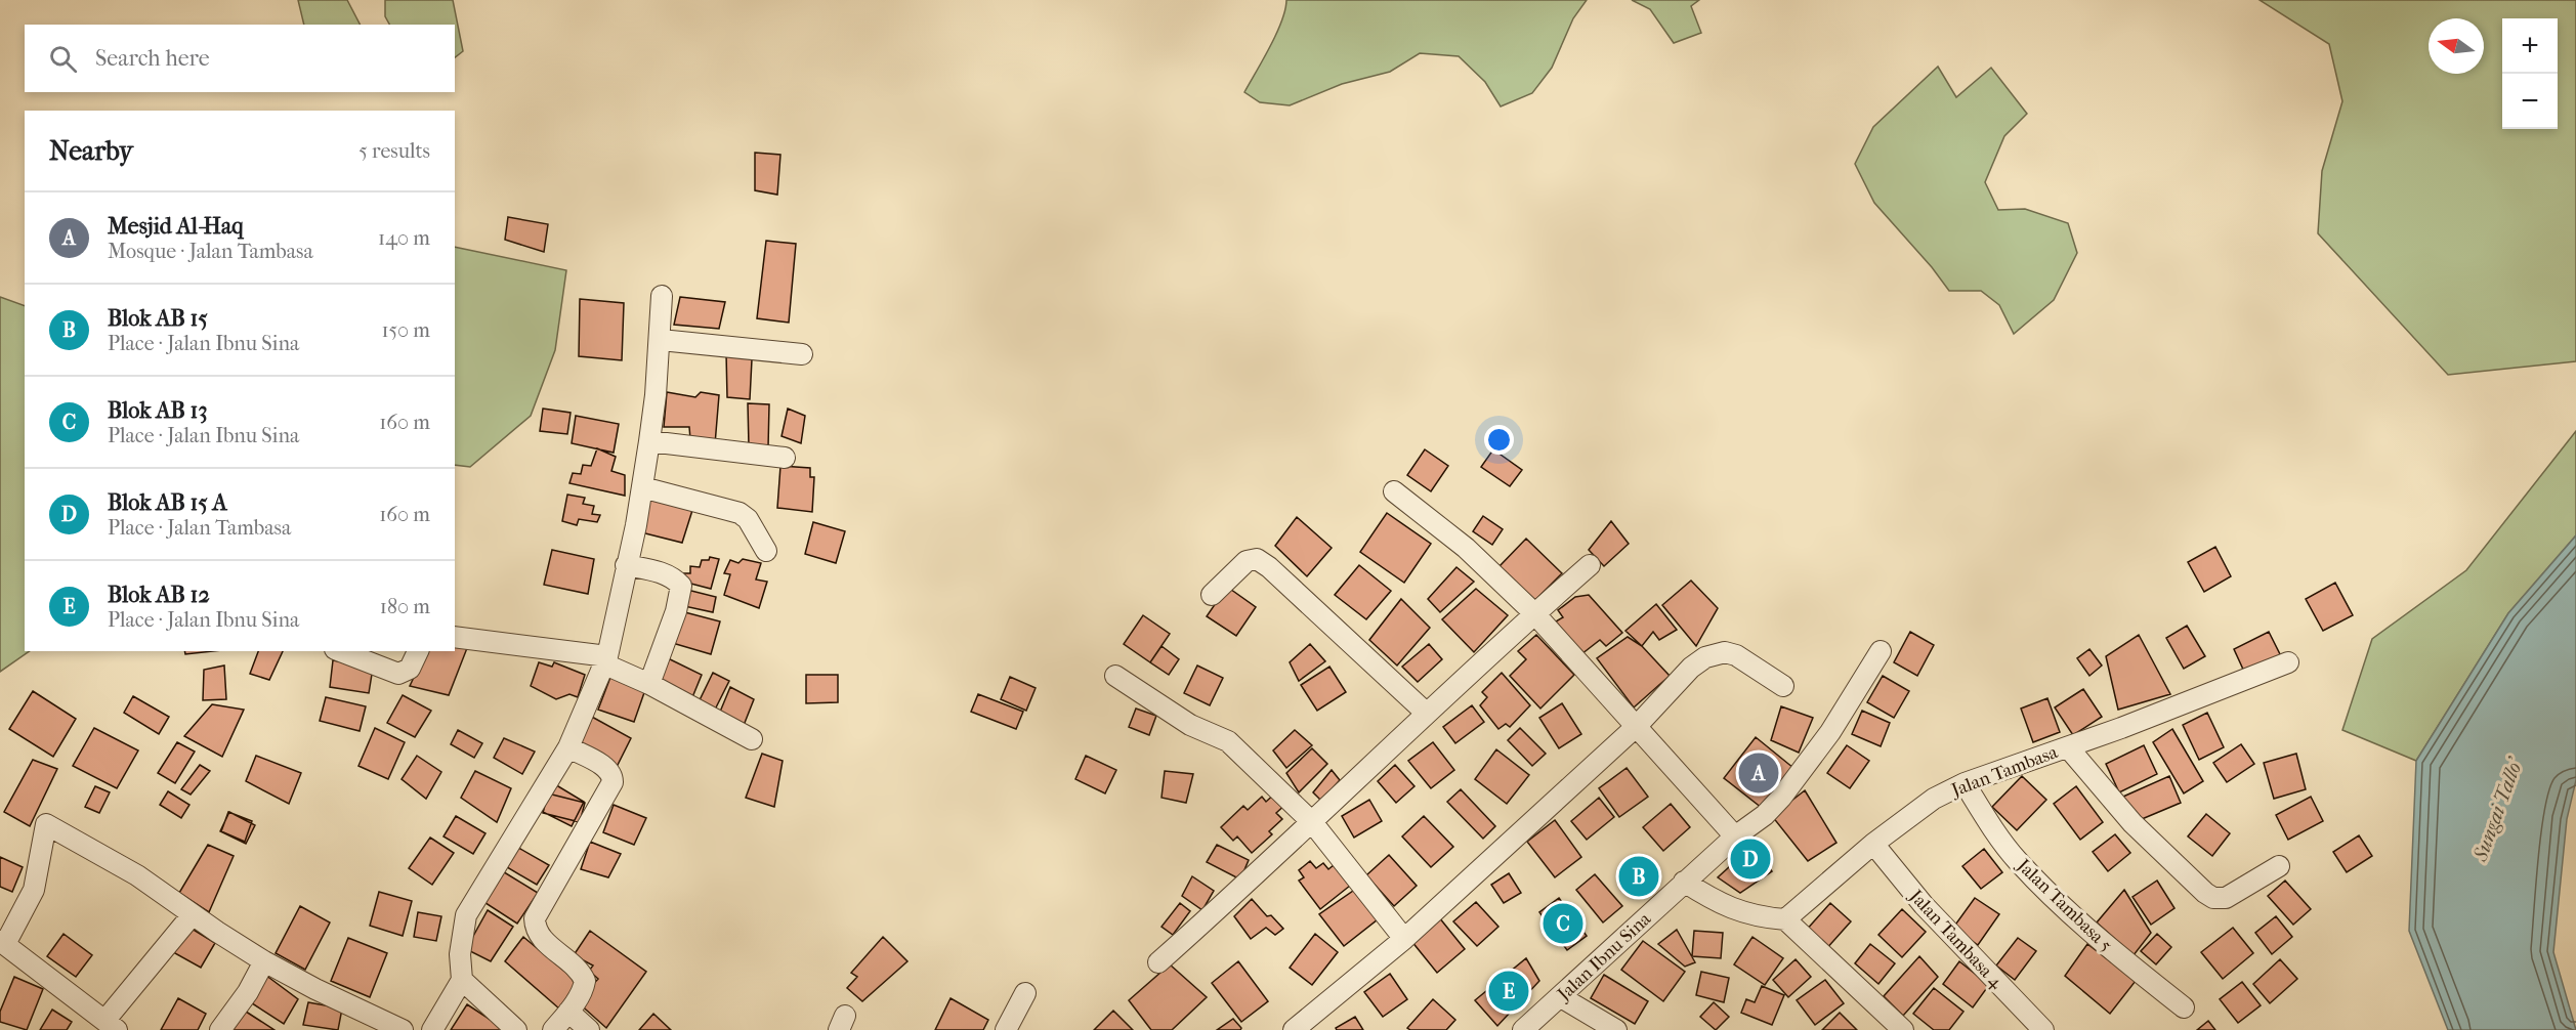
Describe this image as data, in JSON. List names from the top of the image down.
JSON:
{
  "streets": {
    "street": [
      "Jalan Tambasa",
      "Jalan Tambasa 5",
      "Jalan Tambasa 4",
      "Jalan Ibnu Sina"
    ]
  },
  "crossings": [
    ["Jalan Tambasa", "Jalan Tambasa 5"],
    ["Jalan Tambasa", "Jalan Tambasa 4"]
  ],
  "water": ["Sungai Tallo'"],
  "north": "left",
  "page": {
    "map_buttons": ["+", "−"],
    "search": "Search here",
    "heading": ["Nearby", "5 results"],
    "list": [
      {
        "mark": "A",
        "name": "Mesjid Al-Haq",
        "note": "Mosque · Jalan Tambasa",
        "value": "140 m"
      },
      {
        "mark": "B",
        "name": "Blok AB 15",
        "note": "Place · Jalan Ibnu Sina",
        "value": "150 m"
      },
      {
        "mark": "C",
        "name": "Blok AB 13",
        "note": "Place · Jalan Ibnu Sina",
        "value": "160 m"
      },
      {
        "mark": "D",
        "name": "Blok AB 15 A",
        "note": "Place · Jalan Tambasa",
        "value": "160 m"
      },
      {
        "mark": "E",
        "name": "Blok AB 12",
        "note": "Place · Jalan Ibnu Sina",
        "value": "180 m"
      }
    ],
    "pins": [
      "A",
      "D",
      "B",
      "C",
      "E"
    ]
  }
}
